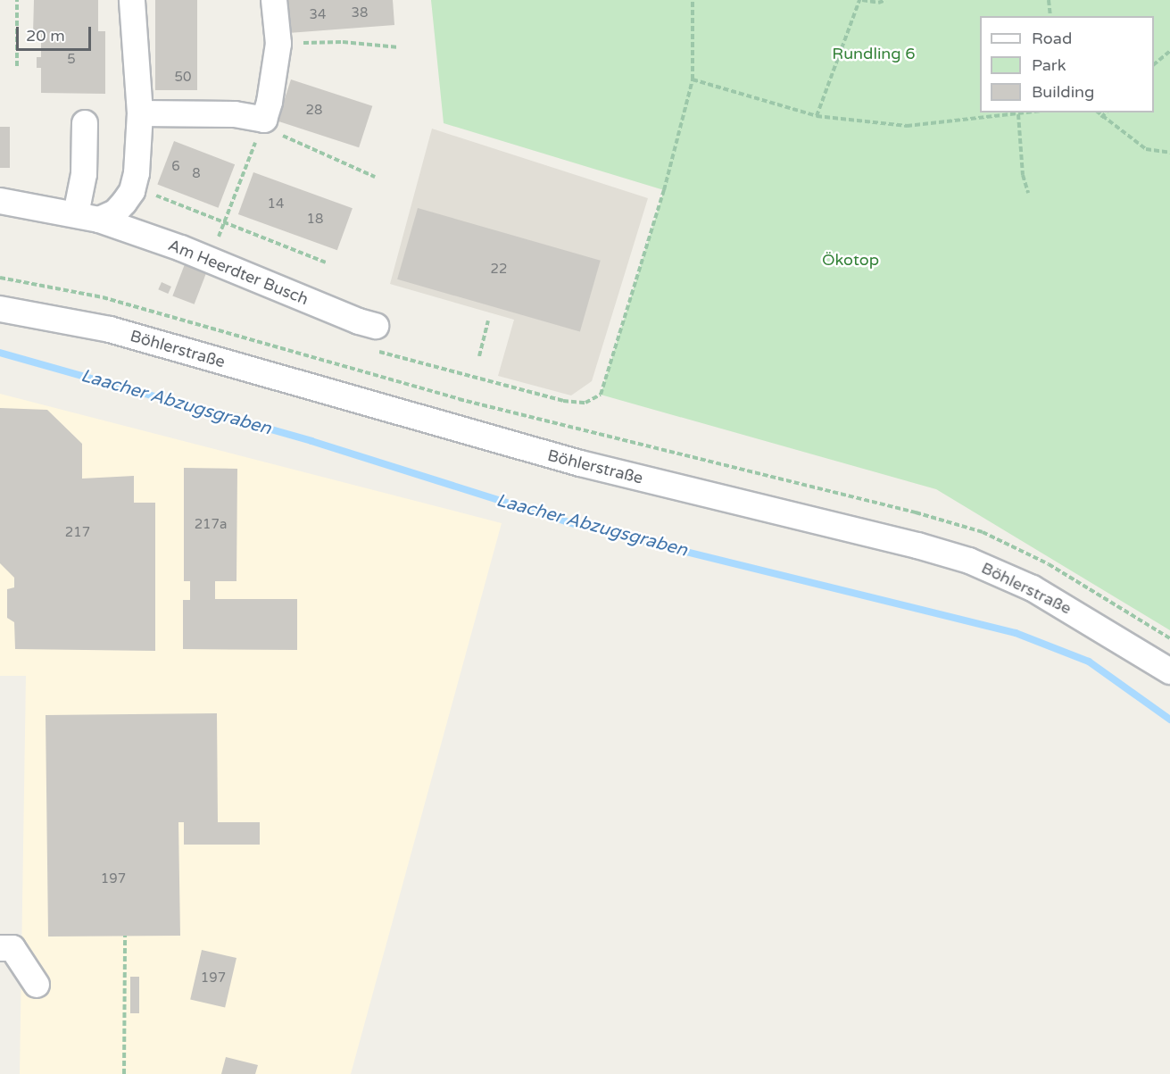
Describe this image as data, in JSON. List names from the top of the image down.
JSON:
{
  "streets": {
    "street": ["Am Heerdter Busch", "Böhlerstraße"]
  },
  "water": ["Laacher Abzugsgraben"],
  "parks": ["Rundling 6", "Ökotop"],
  "house_numbers": [
    "38",
    "34",
    "5",
    "50",
    "28",
    "6",
    "8",
    "14",
    "18",
    "22",
    "217a",
    "217",
    "197",
    "197"
  ],
  "legend": ["Road", "Park", "Building"],
  "scale_bar": "20 m"
}
